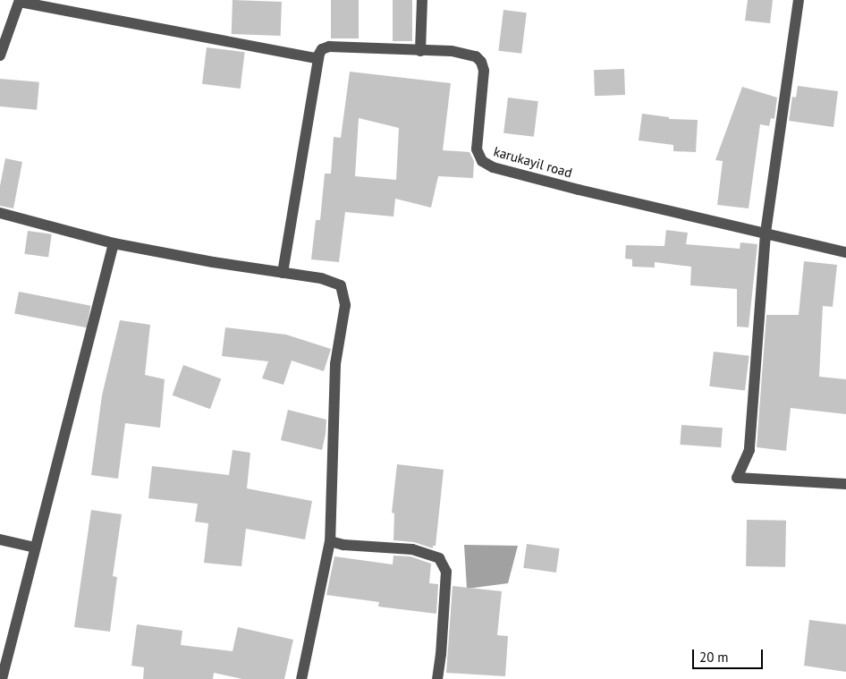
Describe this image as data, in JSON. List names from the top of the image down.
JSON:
{
  "streets": {
    "street": ["karukayil road"]
  },
  "scale_bar": "20 m"
}
